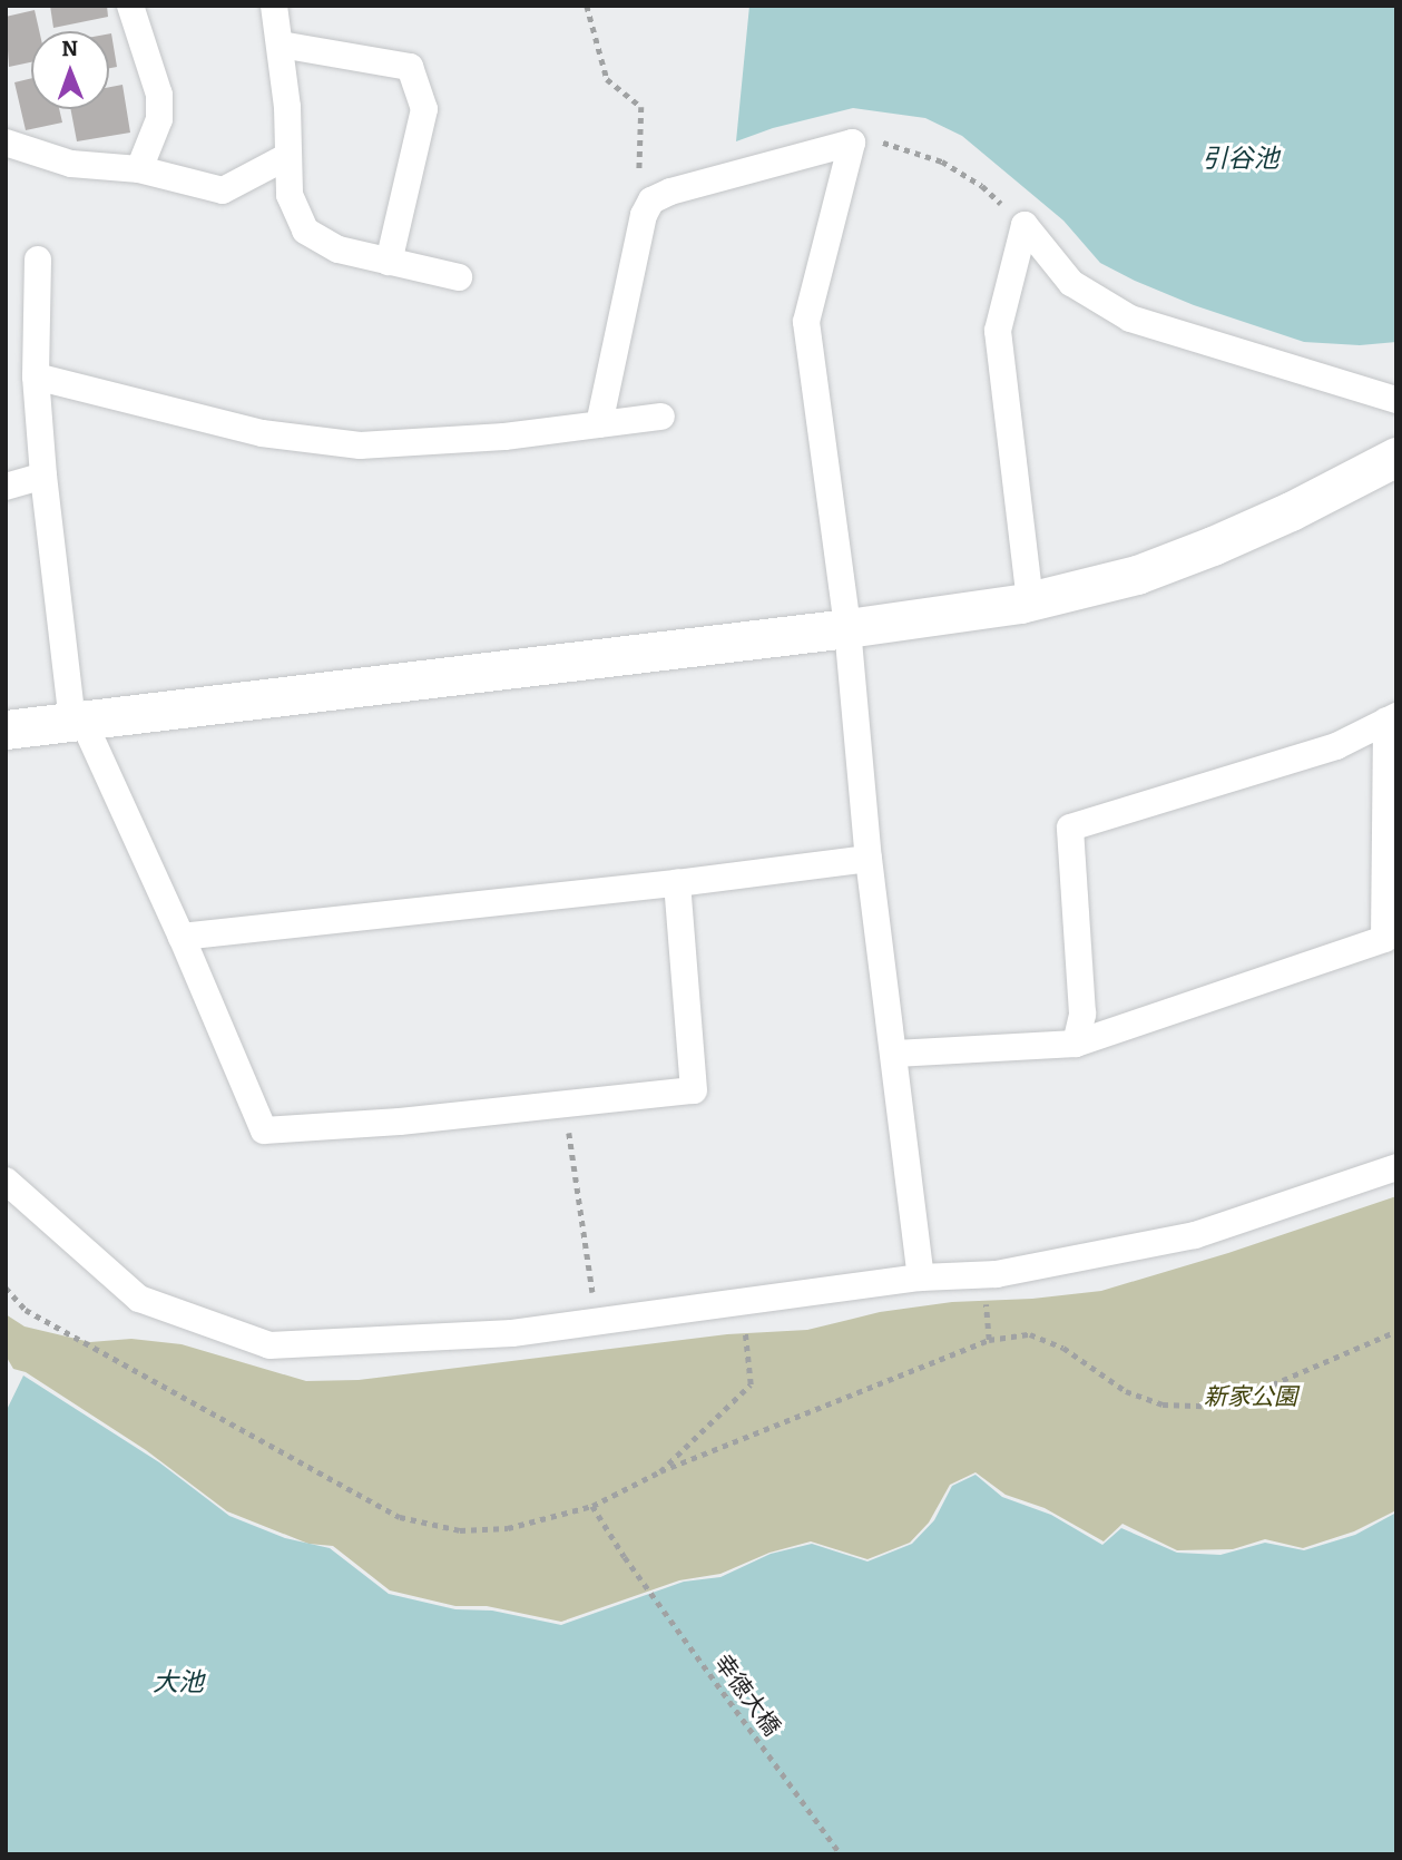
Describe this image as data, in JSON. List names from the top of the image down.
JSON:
{
  "streets": {
    "path": ["幸徳大橋"]
  },
  "water": ["引谷池", "大池"],
  "parks": ["新家公園"],
  "north": "top"
}
